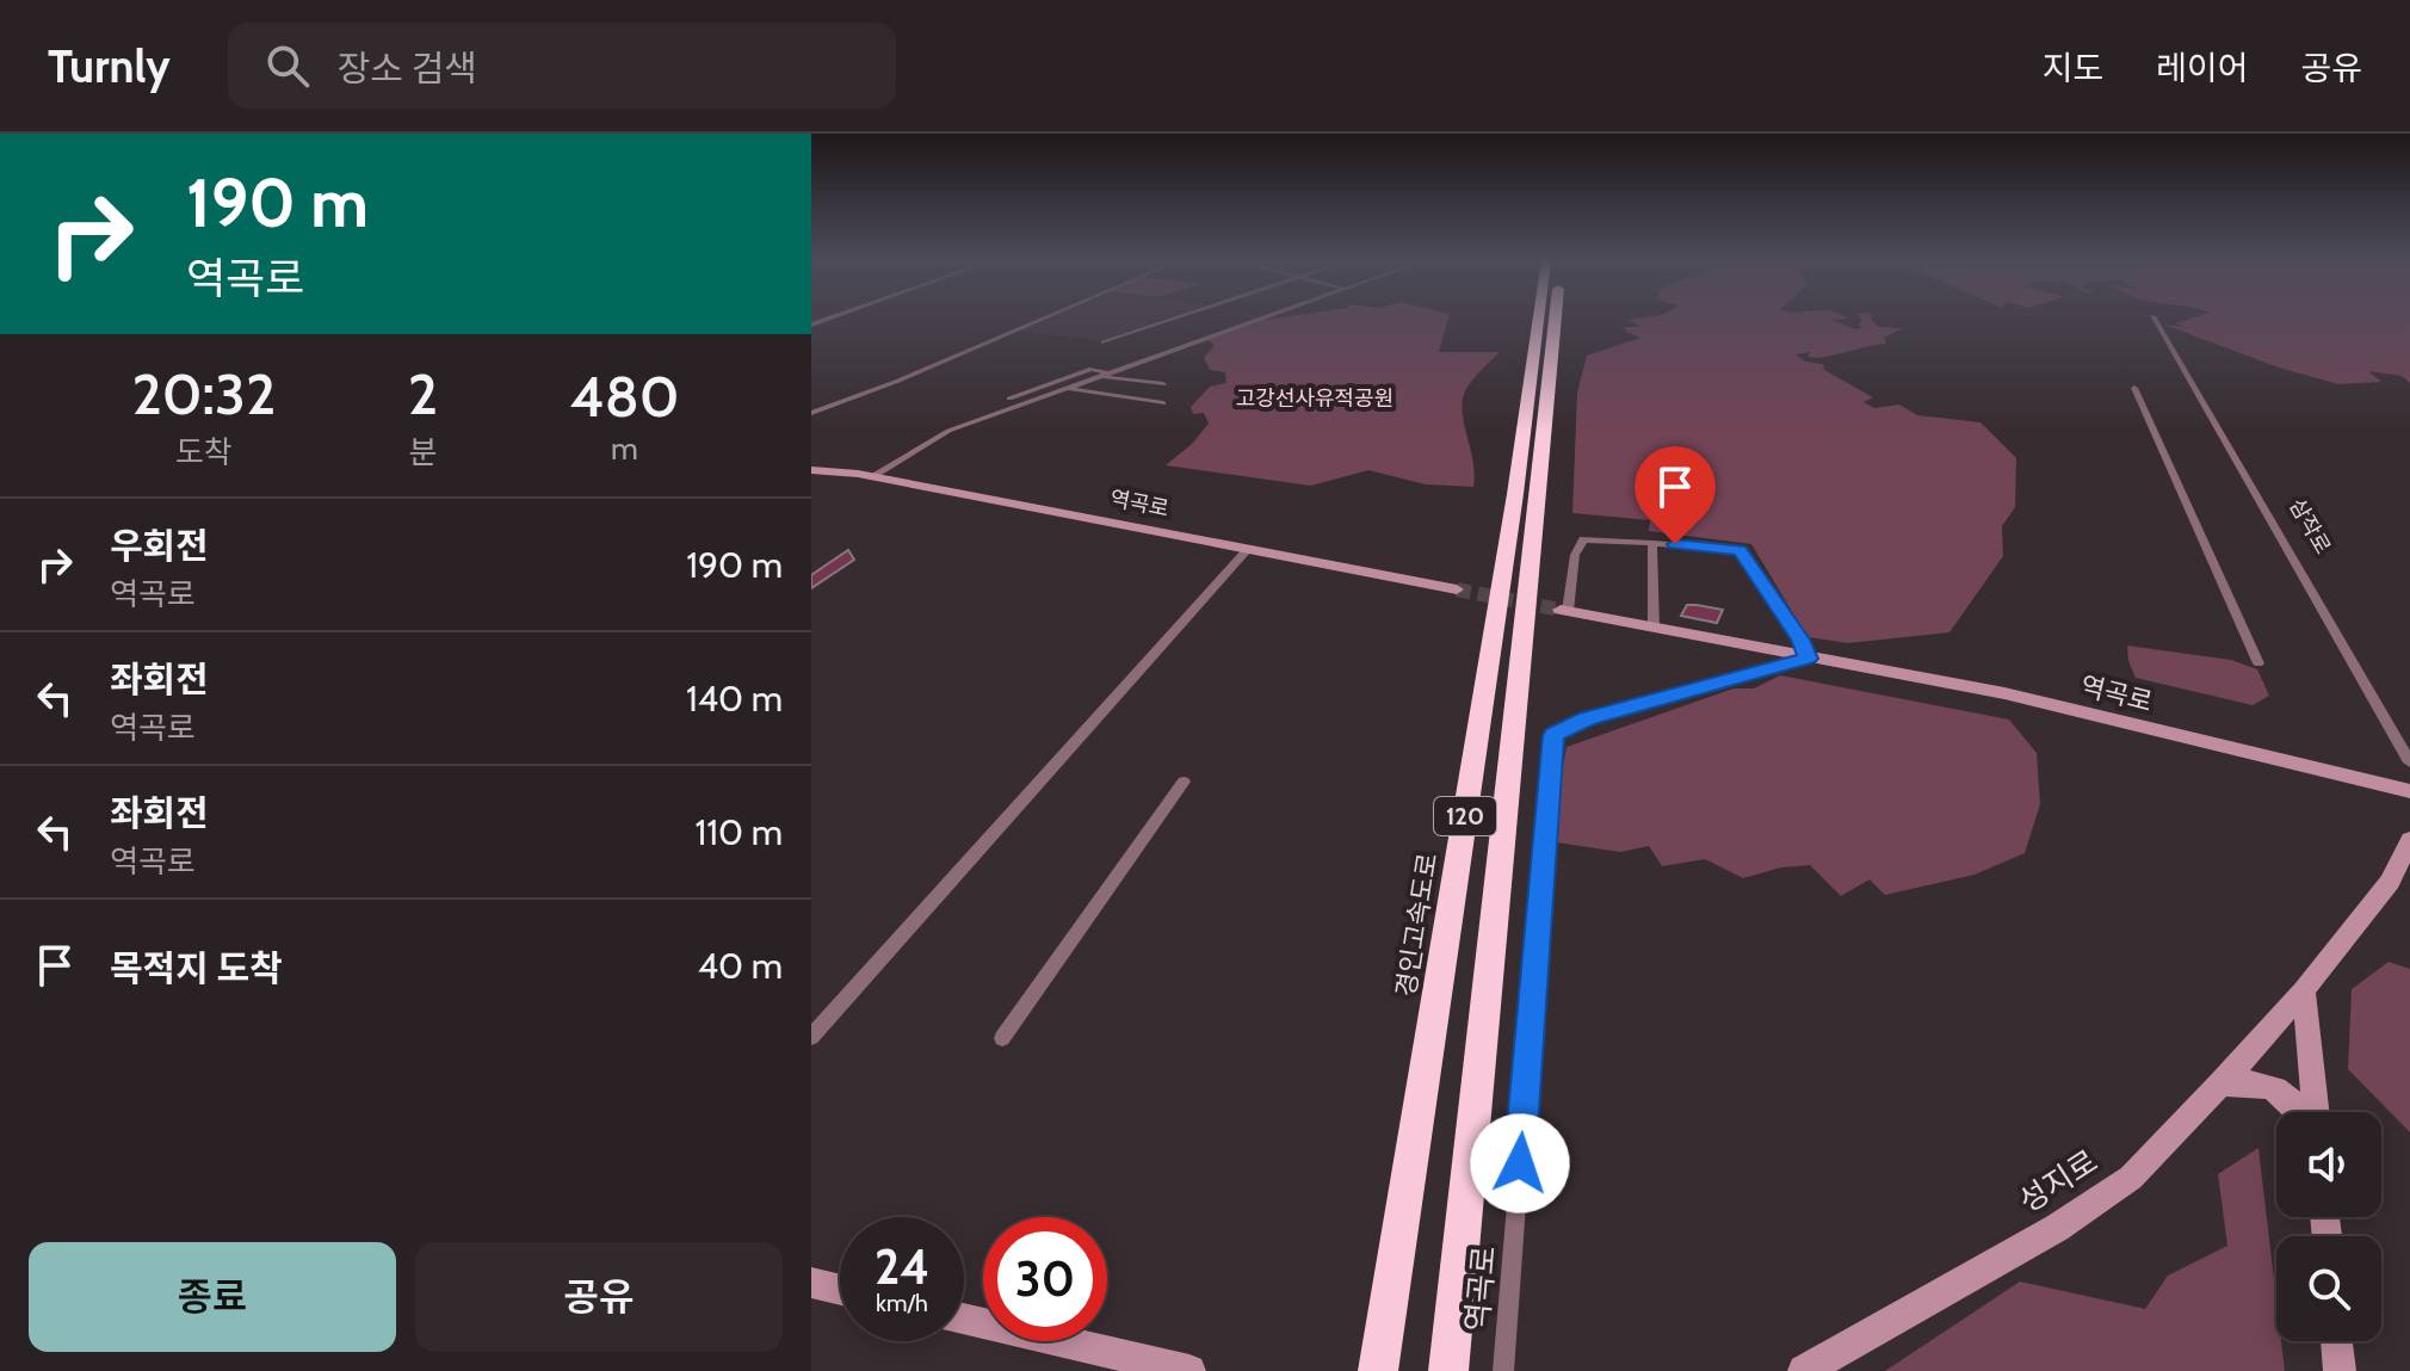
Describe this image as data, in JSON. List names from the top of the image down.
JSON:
{
  "streets": {
    "highway": ["120", "경인고속도로"],
    "street": ["역곡로", "삼작로", "성지로"]
  },
  "parks": ["고강선사유적공원"],
  "page": {
    "header": "Turnly",
    "search": "장소 검색",
    "nav": ["지도", "레이어", "공유"],
    "turn": ["190 m", "역곡로"],
    "eta": [
      "20:32",
      "도착",
      "2",
      "분",
      "480",
      "m"
    ],
    "list": [
      {
        "name": "우회전",
        "note": "역곡로",
        "value": "190 m"
      },
      {
        "name": "좌회전",
        "note": "역곡로",
        "value": "140 m"
      },
      {
        "name": "좌회전",
        "note": "역곡로",
        "value": "110 m"
      },
      {
        "name": "목적지 도착",
        "value": "40 m"
      }
    ],
    "speed": "24 km/h",
    "limit": "30",
    "buttons": ["종료", "공유"]
  }
}
